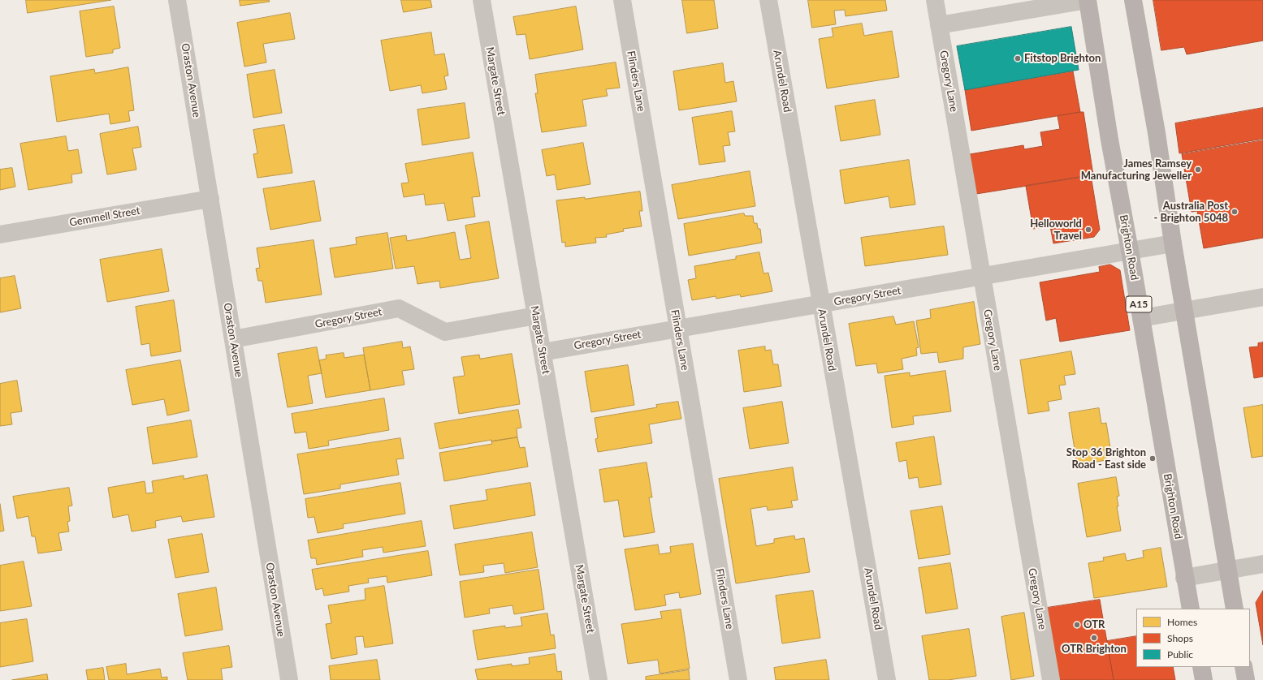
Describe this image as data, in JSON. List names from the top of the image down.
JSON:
{
  "streets": {
    "main road": ["Brighton Road", "A15"],
    "street": [
      "Oraston Avenue",
      "Margate Street",
      "Flinders Lane",
      "Arundel Road",
      "Gregory Lane",
      "Gemmell Street",
      "Gregory Street"
    ]
  },
  "crossings": [
    ["Oraston Avenue", "Gemmell Street"],
    ["Oraston Avenue", "Gregory Street"],
    ["Margate Street", "Gregory Street"],
    ["Flinders Lane", "Gregory Street"],
    ["Arundel Road", "Gregory Street"],
    ["Gregory Lane", "Gregory Street"],
    ["Brighton Road", "Gregory Street"]
  ],
  "places": [
    "Fitstop Brighton",
    "James Ramsey Manufacturing Jeweller",
    "Australia Post - Brighton 5048",
    "Helloworld Travel",
    "Stop 36 Brighton Road - East side",
    "OTR",
    "OTR Brighton"
  ],
  "legend": ["Homes", "Shops", "Public"]
}
